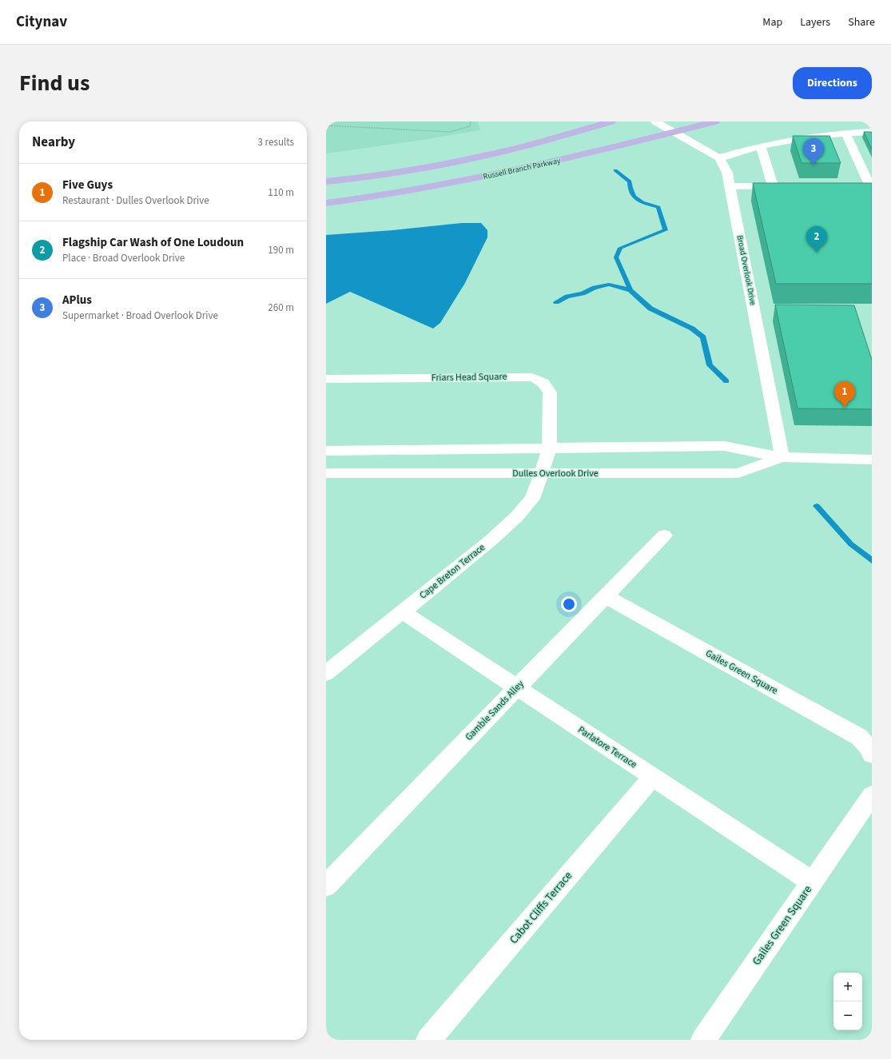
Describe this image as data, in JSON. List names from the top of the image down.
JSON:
{
  "streets": {
    "main road": ["Russell Branch Parkway"],
    "street": [
      "Broad Overlook Drive",
      "Friars Head Square",
      "Dulles Overlook Drive",
      "Cape Breton Terrace",
      "Gailes Green Square",
      "Gamble Sands Alley",
      "Parlatore Terrace",
      "Cabot Cliffs Terrace"
    ]
  },
  "crossings": [
    ["Broad Overlook Drive", "Dulles Overlook Drive"],
    ["Friars Head Square", "Dulles Overlook Drive"],
    ["Friars Head Square", "Cape Breton Terrace"],
    ["Dulles Overlook Drive", "Cape Breton Terrace"],
    ["Cape Breton Terrace", "Parlatore Terrace"],
    ["Gailes Green Square", "Gamble Sands Alley"],
    ["Gailes Green Square", "Parlatore Terrace"],
    ["Gamble Sands Alley", "Parlatore Terrace"],
    ["Parlatore Terrace", "Cabot Cliffs Terrace"]
  ],
  "page": {
    "header": "Citynav",
    "nav": ["Map", "Layers", "Share"],
    "title": "Find us",
    "buttons": "Directions",
    "heading": ["Nearby", "3 results"],
    "pins": ["3", "2", "1"],
    "list": [
      {
        "mark": "1",
        "name": "Five Guys",
        "note": "Restaurant · Dulles Overlook Drive",
        "value": "110 m"
      },
      {
        "mark": "2",
        "name": "Flagship Car Wash of One Loudoun",
        "note": "Place · Broad Overlook Drive",
        "value": "190 m"
      },
      {
        "mark": "3",
        "name": "APlus",
        "note": "Supermarket · Broad Overlook Drive",
        "value": "260 m"
      }
    ],
    "map_buttons": ["+", "−"]
  }
}
